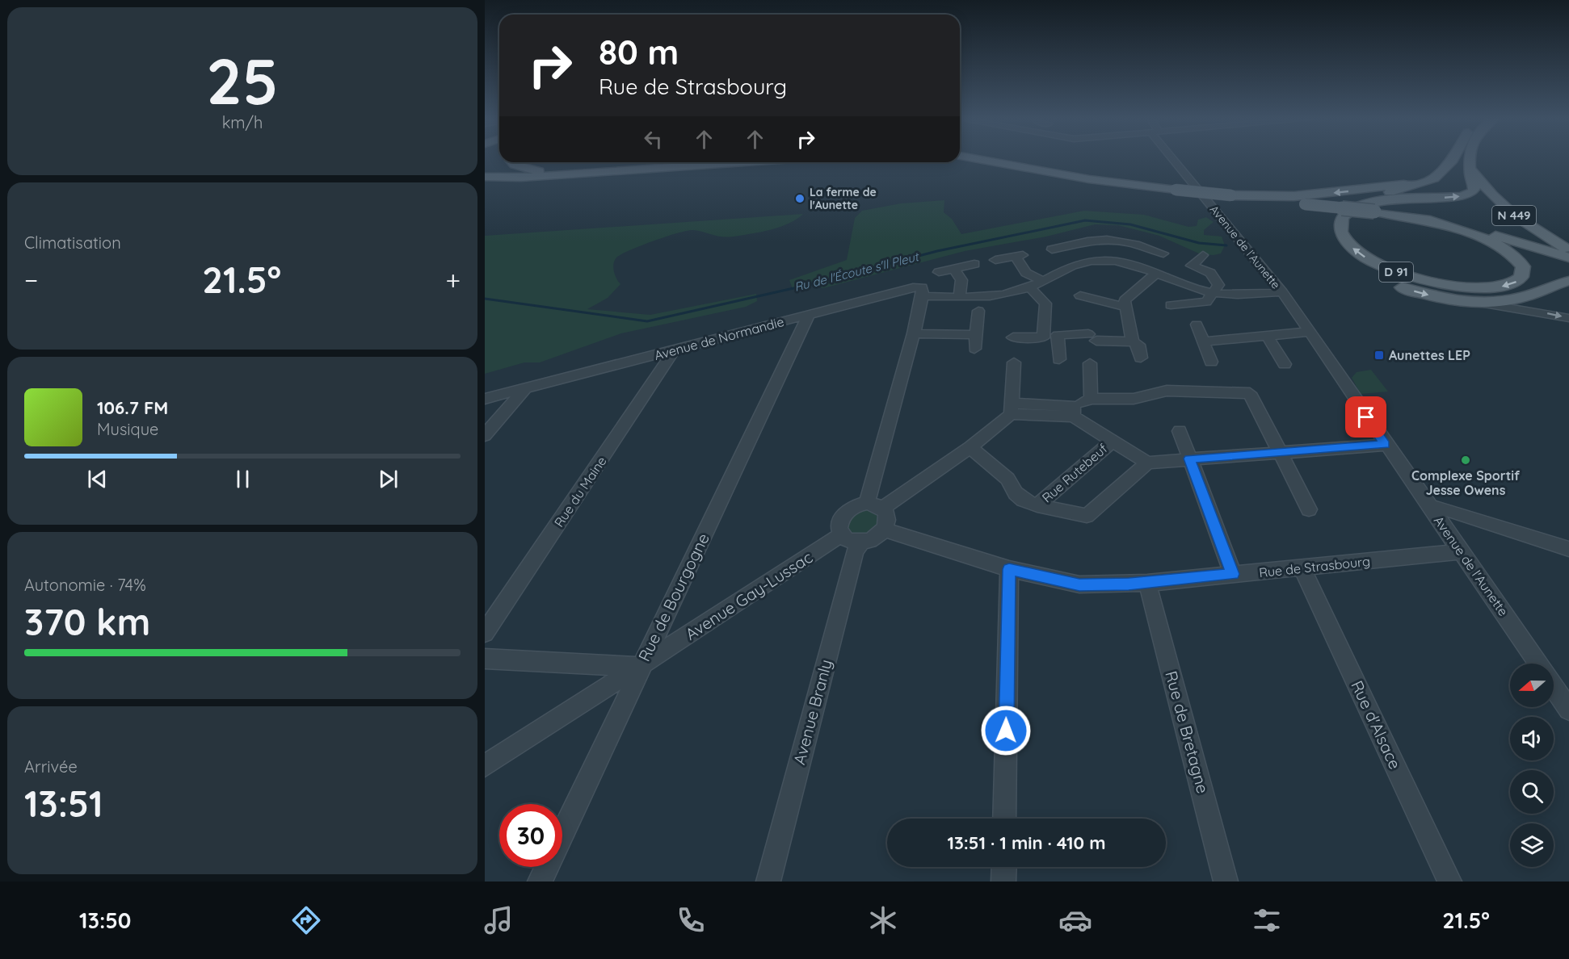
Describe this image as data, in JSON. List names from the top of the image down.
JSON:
{
  "streets": {
    "main road": ["N 449", "D 91"],
    "street": [
      "Avenue de l’Aunette",
      "Avenue de Normandie",
      "Rue Rutebeuf",
      "Rue du Maine",
      "Avenue de l'Aunette",
      "Rue de Strasbourg",
      "Avenue Gay-Lussac",
      "Rue de Bourgogne",
      "Avenue Branly",
      "Rue d'Alsace",
      "Rue de Bretagne"
    ]
  },
  "crossings": [
    ["N 449", "D 91"],
    ["Avenue de l’Aunette", "Avenue de Normandie"],
    ["Avenue de l’Aunette", "Avenue de l'Aunette"],
    ["Avenue de Normandie", "Rue du Maine"],
    ["Avenue de Normandie", "Rue de Bourgogne"],
    ["Avenue de l'Aunette", "Rue de Strasbourg"],
    ["Rue de Strasbourg", "Avenue Gay-Lussac"],
    ["Rue de Strasbourg", "Avenue Branly"],
    ["Rue de Strasbourg", "Rue d'Alsace"],
    ["Rue de Strasbourg", "Rue de Bretagne"],
    ["Avenue Gay-Lussac", "Rue de Bourgogne"],
    ["Avenue Gay-Lussac", "Avenue Branly"]
  ],
  "water": ["Ru de l'Écoute s'Il Pleut"],
  "places": {
    "other": ["La ferme de l'Aunette", "Complexe Sportif Jesse Owens"],
    "transit": ["Aunettes LEP"]
  },
  "north": "left",
  "page": {
    "tile": [
      ["25", "km/h"],
      "Climatisation",
      ["Autonomie · 74%", "370 km"],
      ["Arrivée", "13:51"]
    ],
    "turn": ["80 m", "Rue de Strasbourg"],
    "heat": ["−", "21.5°", "+"],
    "song": ["106.7 FM", "Musique"],
    "limit": "30",
    "trip": "13:51 · 1 min · 410 m",
    "tabs": ["13:50", "21.5°"]
  }
}
